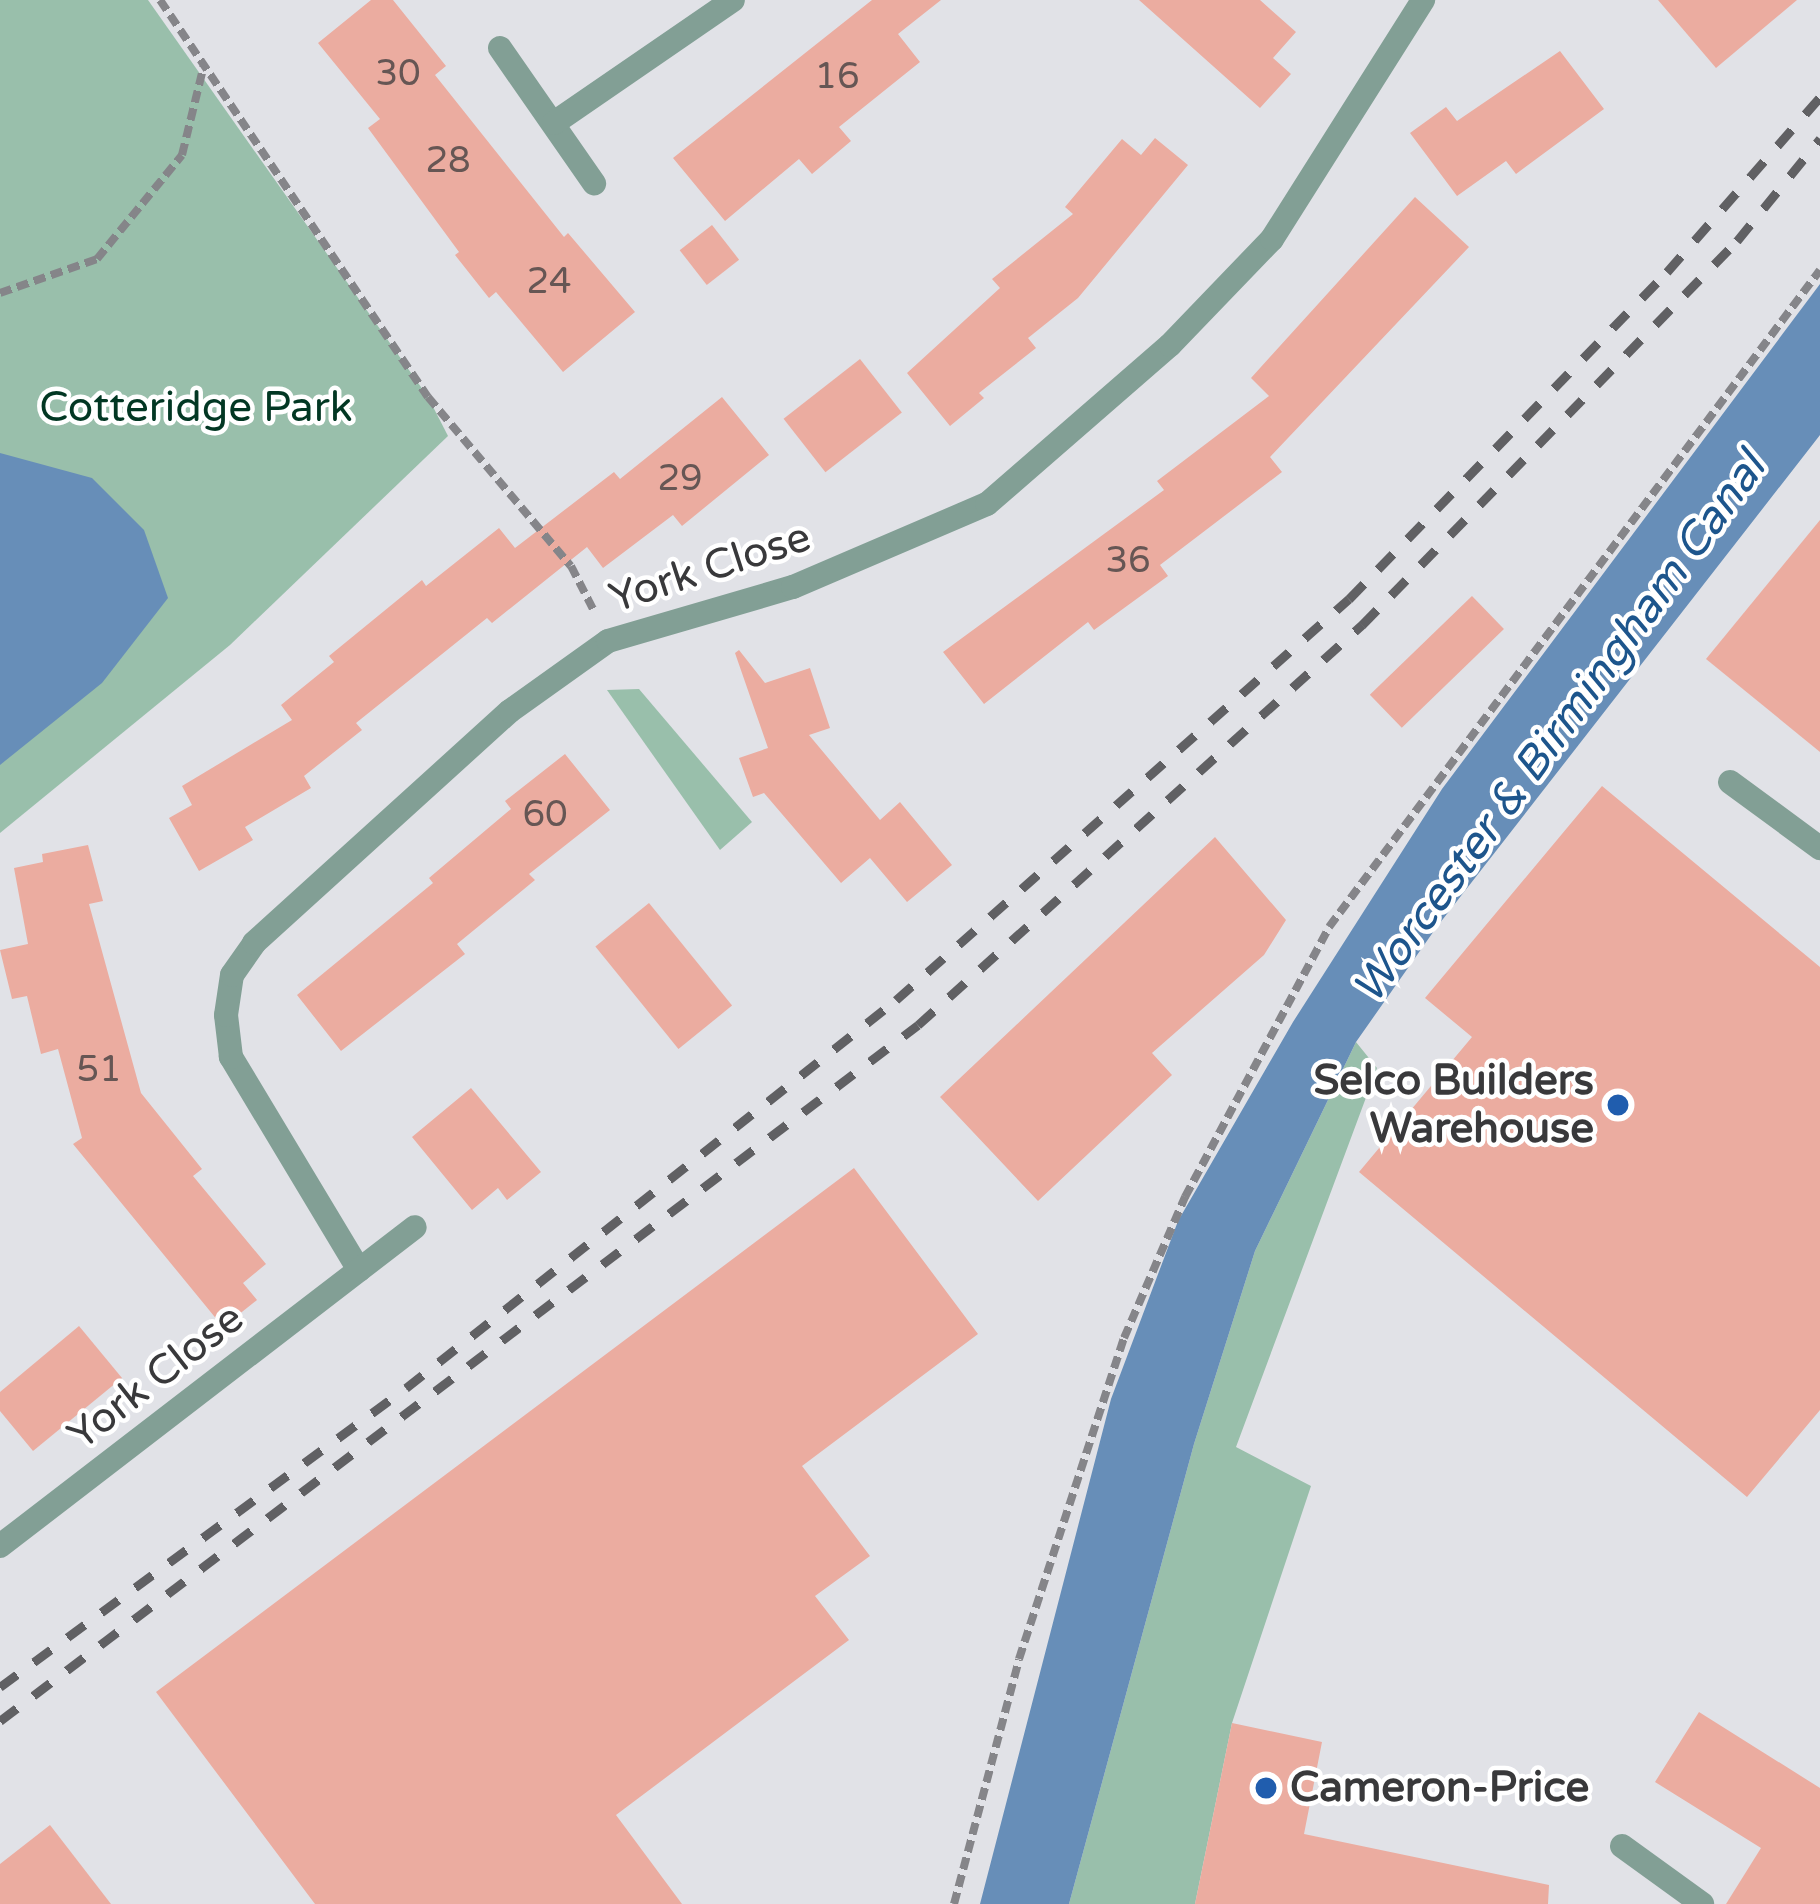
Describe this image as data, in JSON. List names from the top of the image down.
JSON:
{
  "streets": {
    "street": ["York Close"]
  },
  "water": ["Worcester & Birmingham Canal"],
  "parks": ["Cotteridge Park"],
  "places": ["Selco Builders Warehouse", "Cameron-Price"],
  "house_numbers": [
    "30",
    "16",
    "28",
    "24",
    "29",
    "36",
    "60",
    "51"
  ]
}
